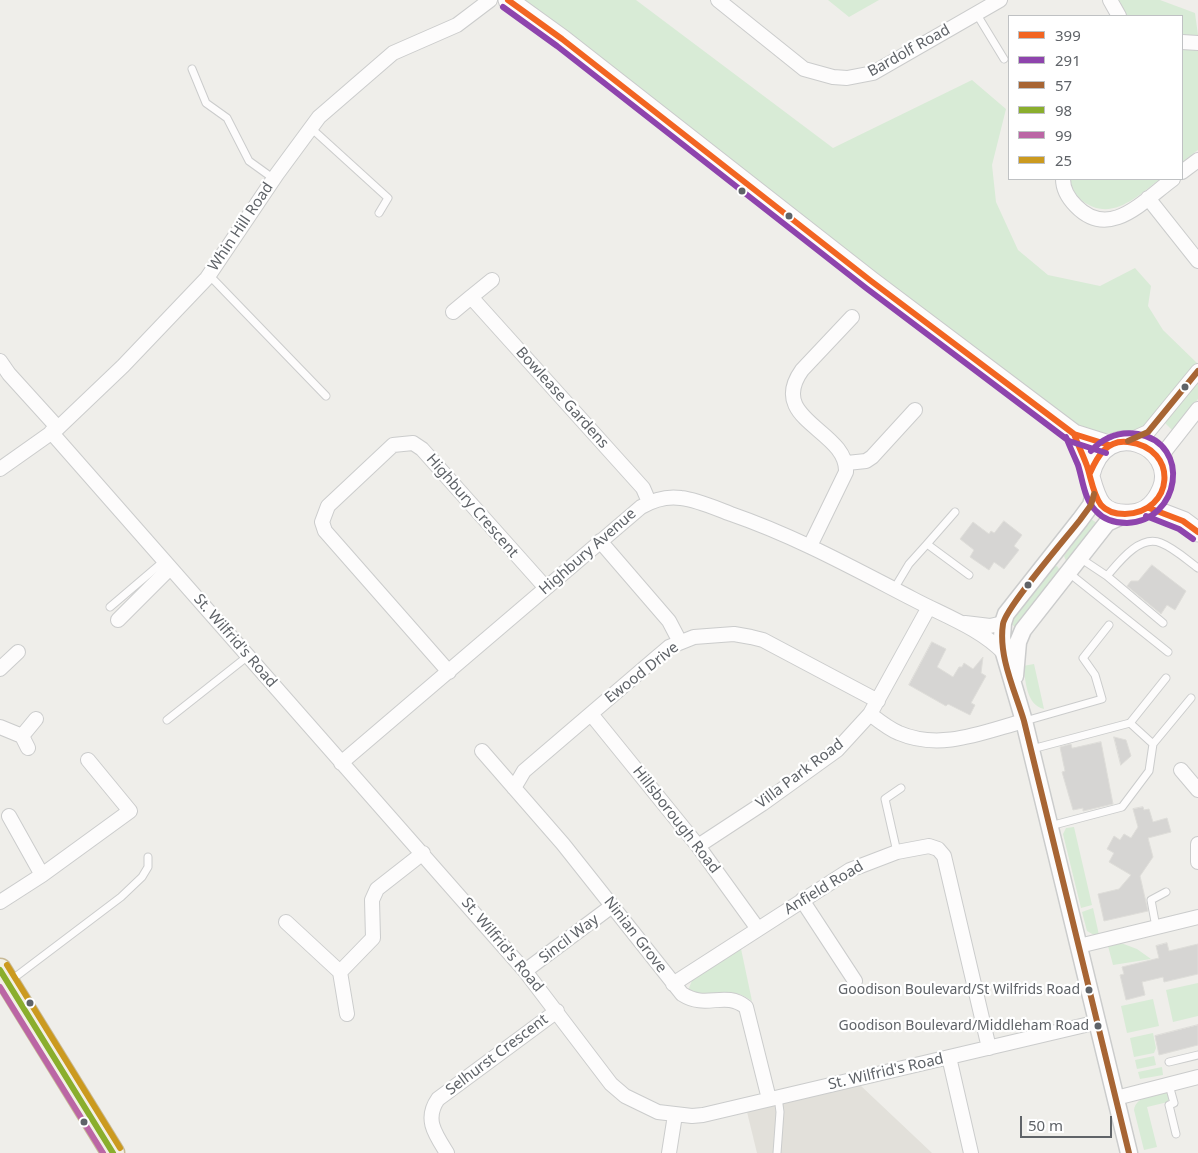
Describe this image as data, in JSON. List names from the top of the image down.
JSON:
{
  "streets": {
    "street": [
      "Bardolf Road",
      "Whin Hill Road",
      "Bowlease Gardens",
      "Highbury Crescent",
      "Highbury Avenue",
      "St. Wilfrid's Road",
      "Ewood Drive",
      "Villa Park Road",
      "Hillsborough Road",
      "Anfield Road",
      "Ninian Grove",
      "Sincil Way",
      "Selhurst Crescent"
    ]
  },
  "crossings": [
    ["Whin Hill Road", "St. Wilfrid's Road"],
    ["Bowlease Gardens", "Highbury Avenue"],
    ["Highbury Crescent", "Highbury Avenue"],
    ["Highbury Avenue", "St. Wilfrid's Road"],
    ["Highbury Avenue", "Villa Park Road"],
    ["St. Wilfrid's Road", "Anfield Road"],
    ["St. Wilfrid's Road", "Ninian Grove"],
    ["St. Wilfrid's Road", "Sincil Way"],
    ["St. Wilfrid's Road", "Selhurst Crescent"],
    ["Ewood Drive", "Villa Park Road"],
    ["Ewood Drive", "Hillsborough Road"],
    ["Ewood Drive", "Ninian Grove"],
    ["Villa Park Road", "Hillsborough Road"],
    ["Hillsborough Road", "Anfield Road"],
    ["Anfield Road", "Ninian Grove"],
    ["Ninian Grove", "Sincil Way"]
  ],
  "places": ["Goodison Boulevard/St Wilfrids Road", "Goodison Boulevard/Middleham Road"],
  "lines": [
    "transit line 399",
    "transit line 291",
    "transit line 57",
    "transit line 25",
    "transit line 98",
    "transit line 99"
  ],
  "legend": [
    "399",
    "291",
    "57",
    "98",
    "99",
    "25"
  ],
  "scale_bar": "50 m"
}
